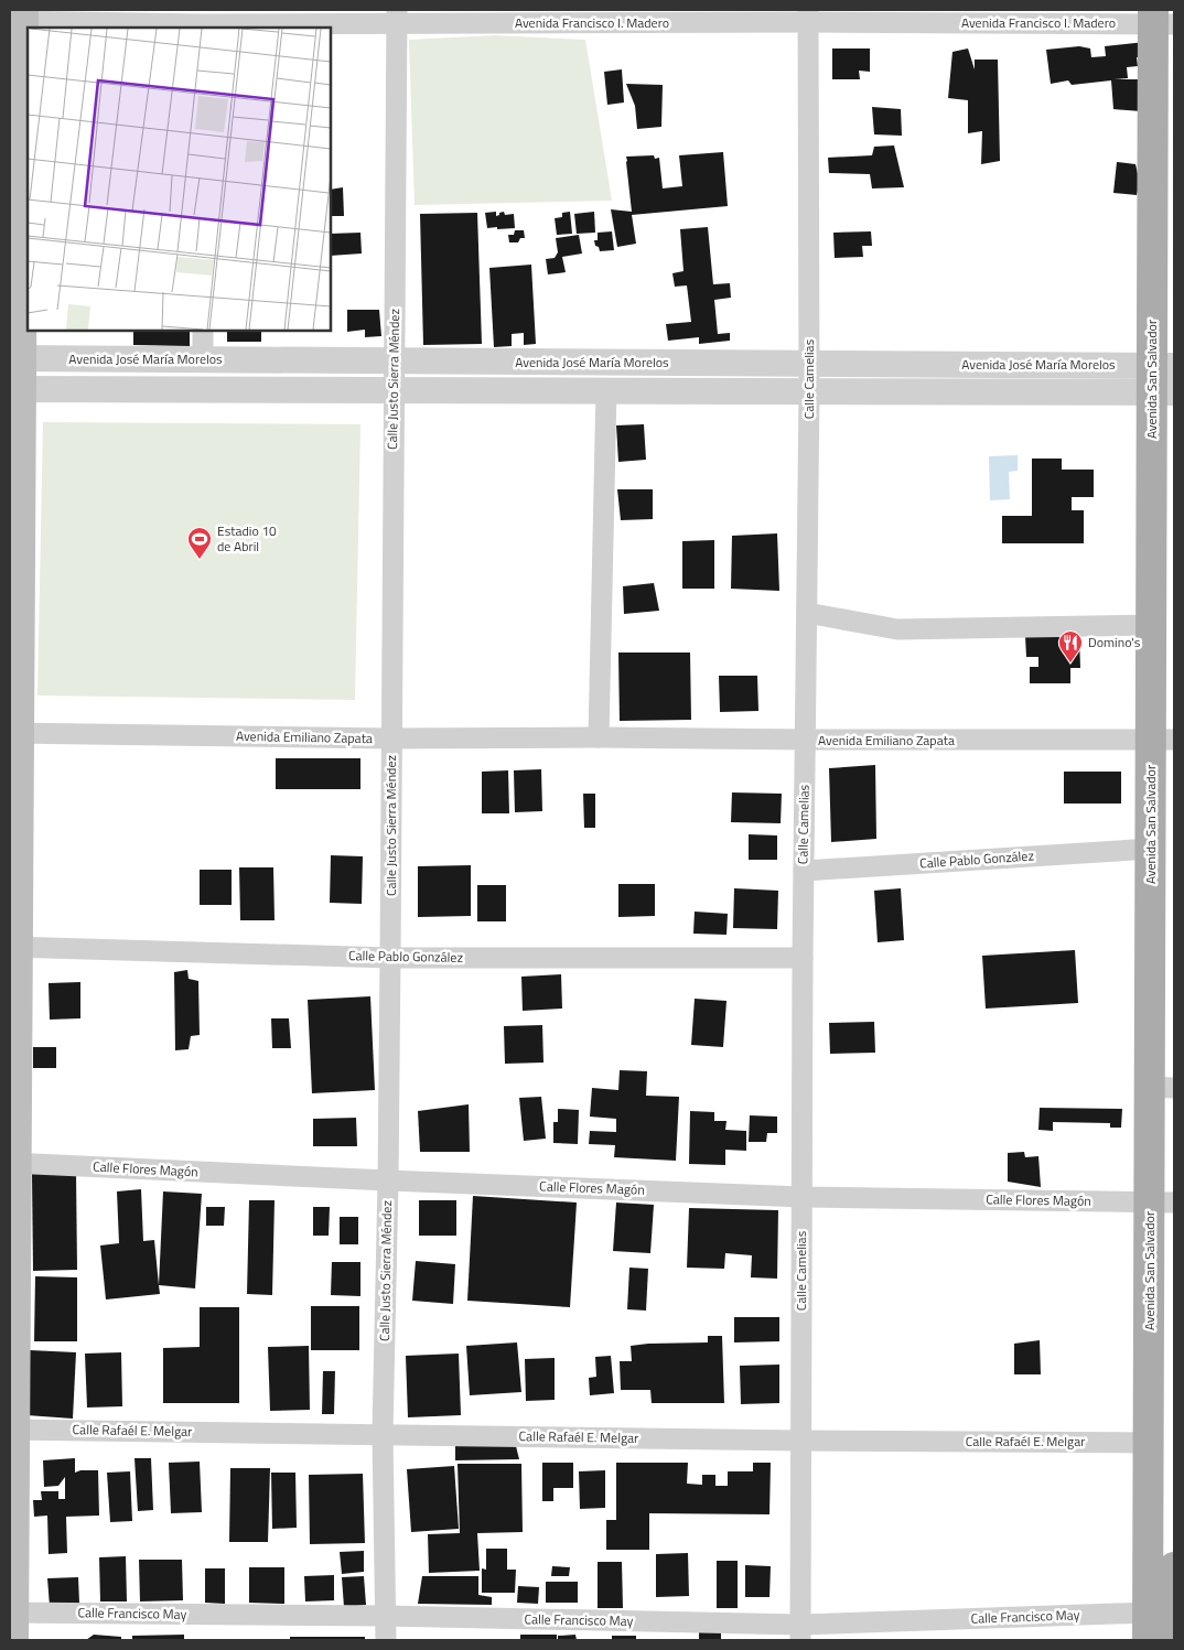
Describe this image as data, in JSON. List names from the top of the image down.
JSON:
{
  "streets": {
    "main road": ["Avenida San Salvador"],
    "street": [
      "Avenida Francisco I. Madero",
      "Avenida José María Morelos",
      "Calle Justo Sierra Méndez",
      "Calle Camelias",
      "Avenida Emiliano Zapata",
      "Calle Pablo González",
      "Calle Flores Magón",
      "Calle Rafaél E. Melgar",
      "Calle Francisco May"
    ]
  },
  "crossings": [
    ["Avenida Francisco I. Madero", "Calle Justo Sierra Méndez"],
    ["Avenida Francisco I. Madero", "Calle Camelias"],
    ["Avenida Francisco I. Madero", "Avenida San Salvador"],
    ["Avenida José María Morelos", "Calle Justo Sierra Méndez"],
    ["Avenida José María Morelos", "Calle Camelias"],
    ["Avenida José María Morelos", "Avenida San Salvador"],
    ["Calle Justo Sierra Méndez", "Avenida Emiliano Zapata"],
    ["Calle Justo Sierra Méndez", "Calle Pablo González"],
    ["Calle Justo Sierra Méndez", "Calle Flores Magón"],
    ["Calle Justo Sierra Méndez", "Calle Rafaél E. Melgar"],
    ["Calle Justo Sierra Méndez", "Calle Francisco May"],
    ["Calle Camelias", "Avenida Emiliano Zapata"],
    ["Calle Camelias", "Calle Pablo González"],
    ["Calle Camelias", "Calle Flores Magón"],
    ["Calle Camelias", "Calle Rafaél E. Melgar"],
    ["Calle Camelias", "Calle Francisco May"],
    ["Avenida San Salvador", "Avenida Emiliano Zapata"],
    ["Avenida San Salvador", "Calle Pablo González"],
    ["Avenida San Salvador", "Calle Flores Magón"],
    ["Avenida San Salvador", "Calle Rafaél E. Melgar"],
    ["Avenida San Salvador", "Calle Francisco May"]
  ],
  "places": {
    "sports": ["Estadio 10 de Abril"],
    "restaurant": ["Domino's"]
  }
}
